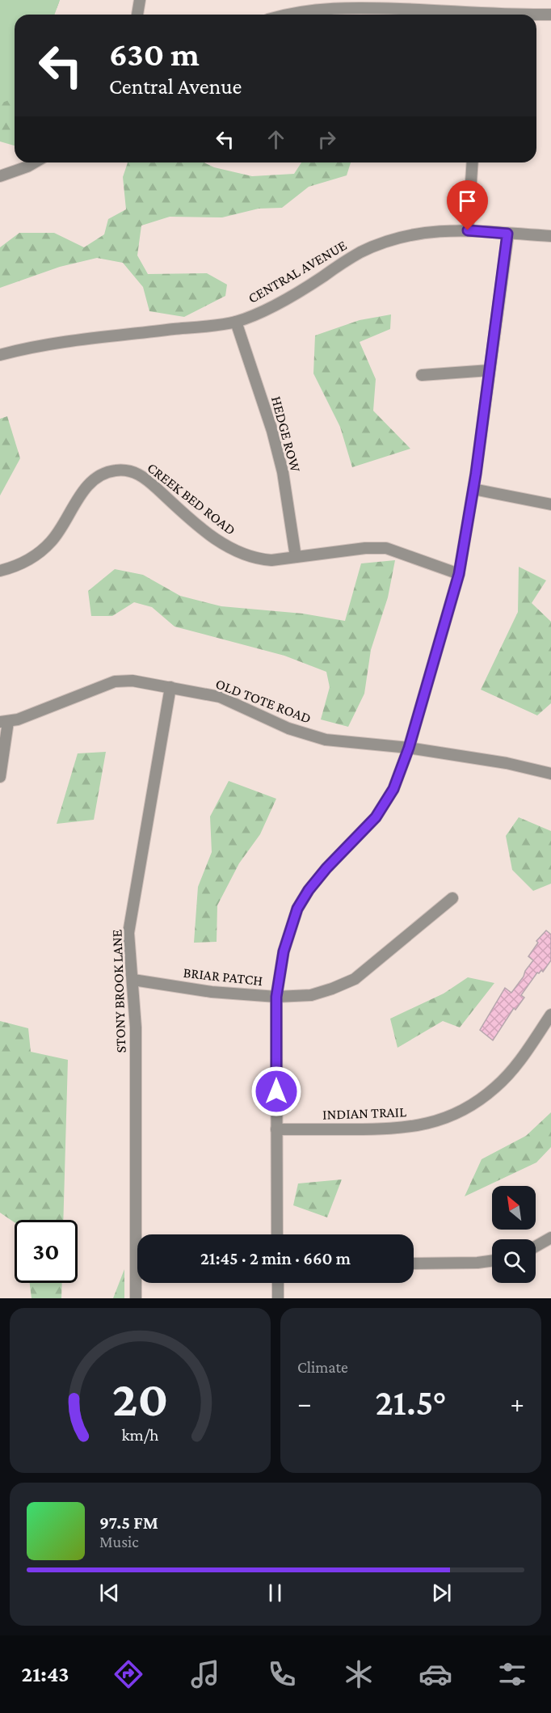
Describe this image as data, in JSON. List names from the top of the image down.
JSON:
{
  "streets": {
    "street": [
      "CENTRAL AVENUE",
      "HEDGE ROW",
      "CREEK BED ROAD",
      "OLD TOTE ROAD",
      "BRIAR PATCH",
      "STONY BROOK LANE",
      "INDIAN TRAIL"
    ]
  },
  "crossings": [
    ["CENTRAL AVENUE", "HEDGE ROW"],
    ["HEDGE ROW", "CREEK BED ROAD"],
    ["OLD TOTE ROAD", "STONY BROOK LANE"],
    ["BRIAR PATCH", "STONY BROOK LANE"]
  ],
  "north": "top left",
  "page": {
    "turn": ["630 m", "Central Avenue"],
    "limit": "30",
    "trip": "21:45 · 2 min · 660 m",
    "tile": "Climate",
    "heat": ["−", "21.5°", "+"],
    "song": ["97.5 FM", "Music"],
    "tabs": "21:43",
    "gauge": ["20", "km/h"]
  }
}
